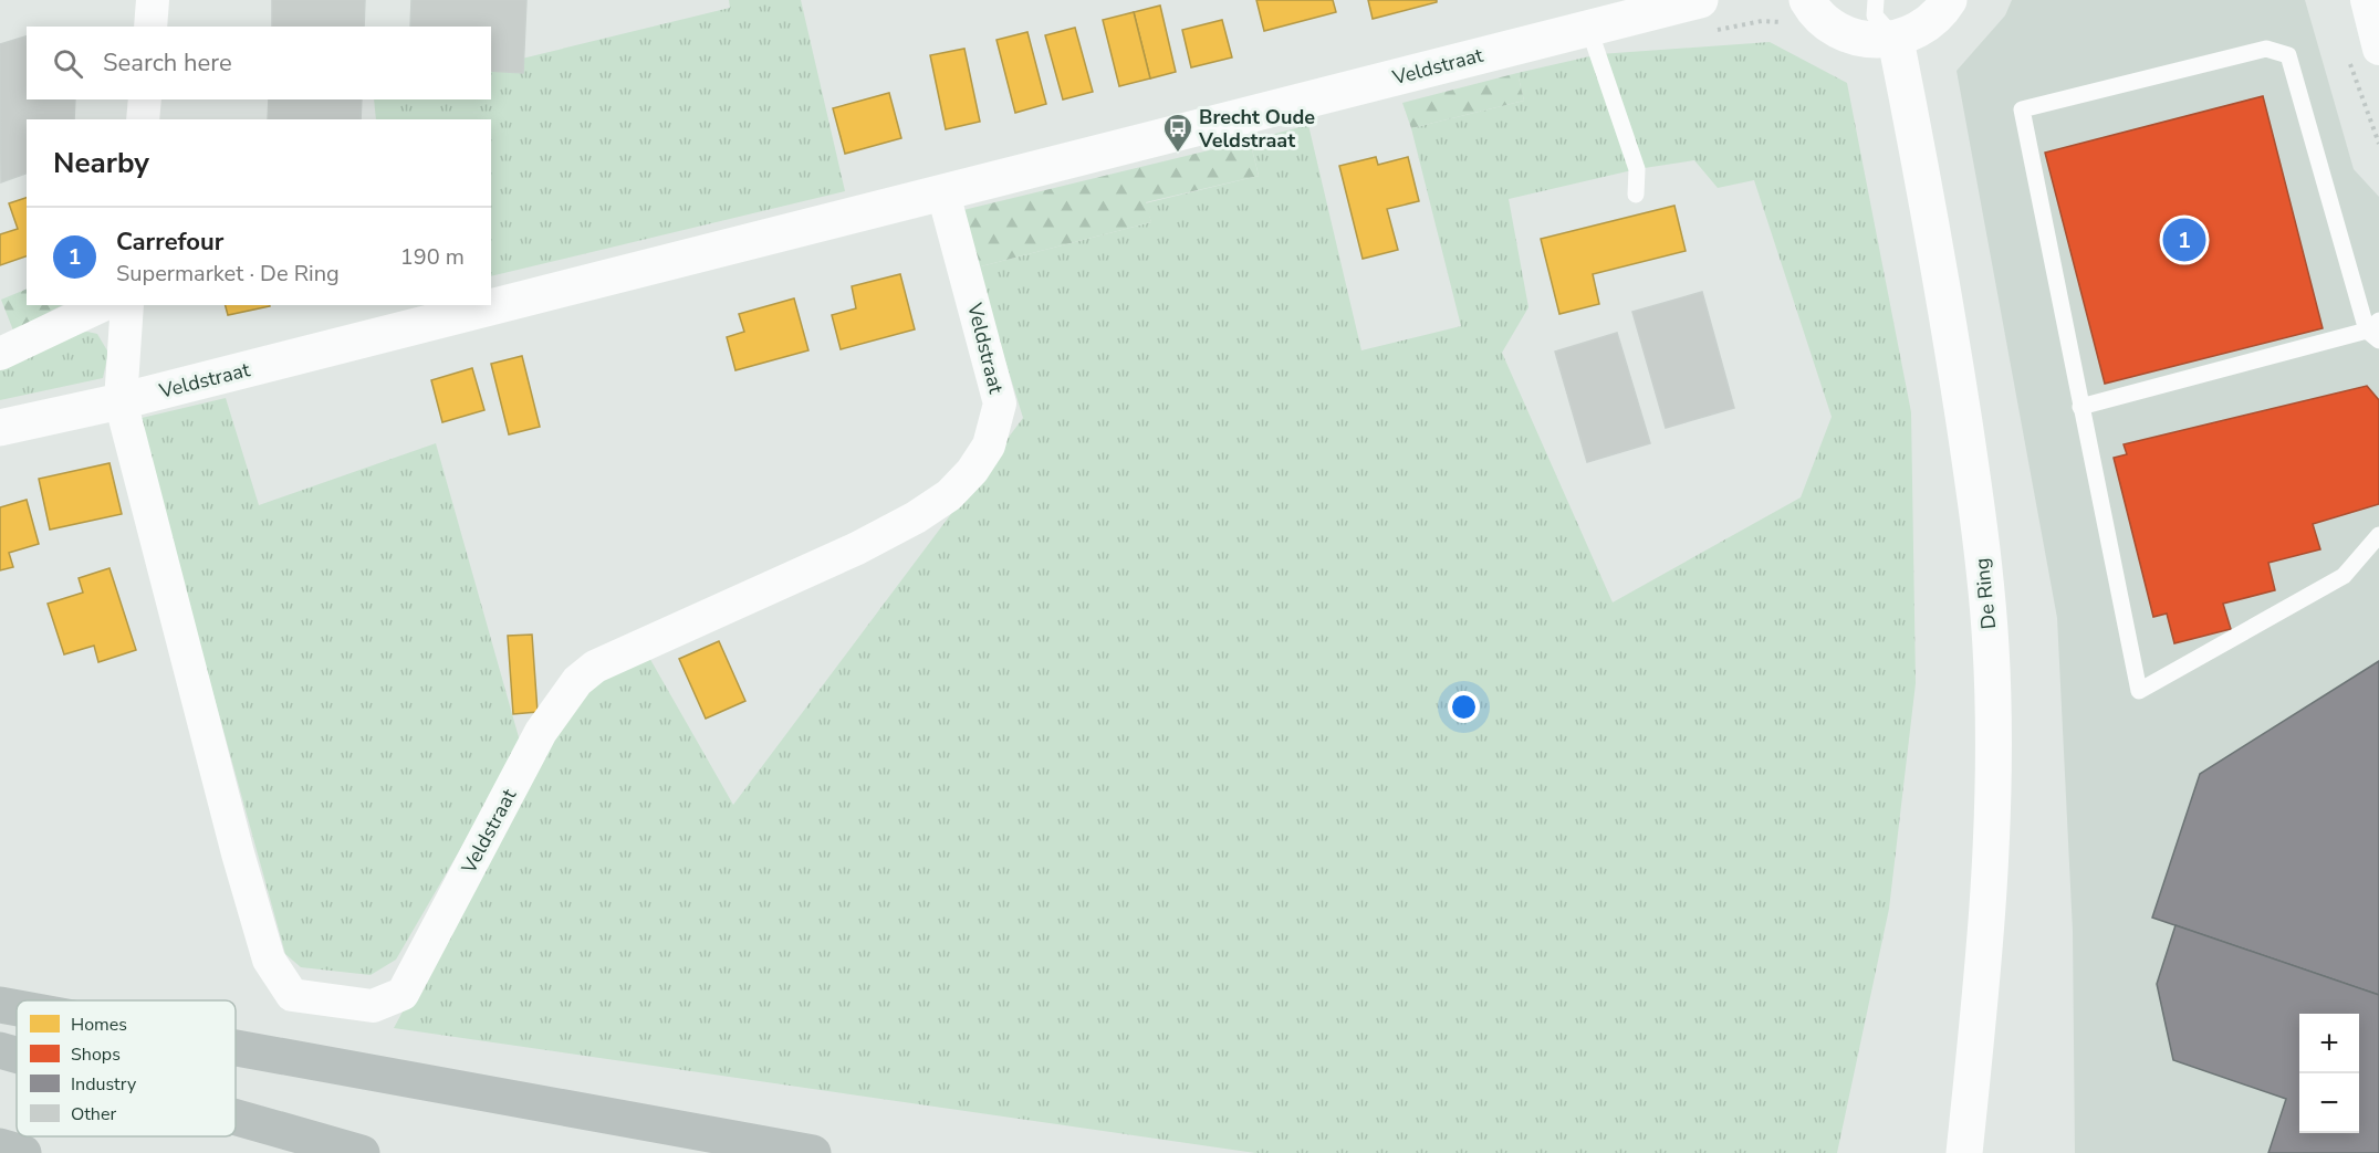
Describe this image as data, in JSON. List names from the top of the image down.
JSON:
{
  "streets": {
    "street": ["Veldstraat", "De Ring"]
  },
  "places": {
    "bus stop": ["Brecht Oude Veldstraat"]
  },
  "legend": [
    "Homes",
    "Shops",
    "Industry",
    "Other"
  ],
  "page": {
    "search": "Search here",
    "heading": "Nearby",
    "list": [
      {
        "mark": "1",
        "name": "Carrefour",
        "note": "Supermarket · De Ring",
        "value": "190 m"
      }
    ],
    "pins": "1",
    "map_buttons": ["+", "−"]
  }
}
